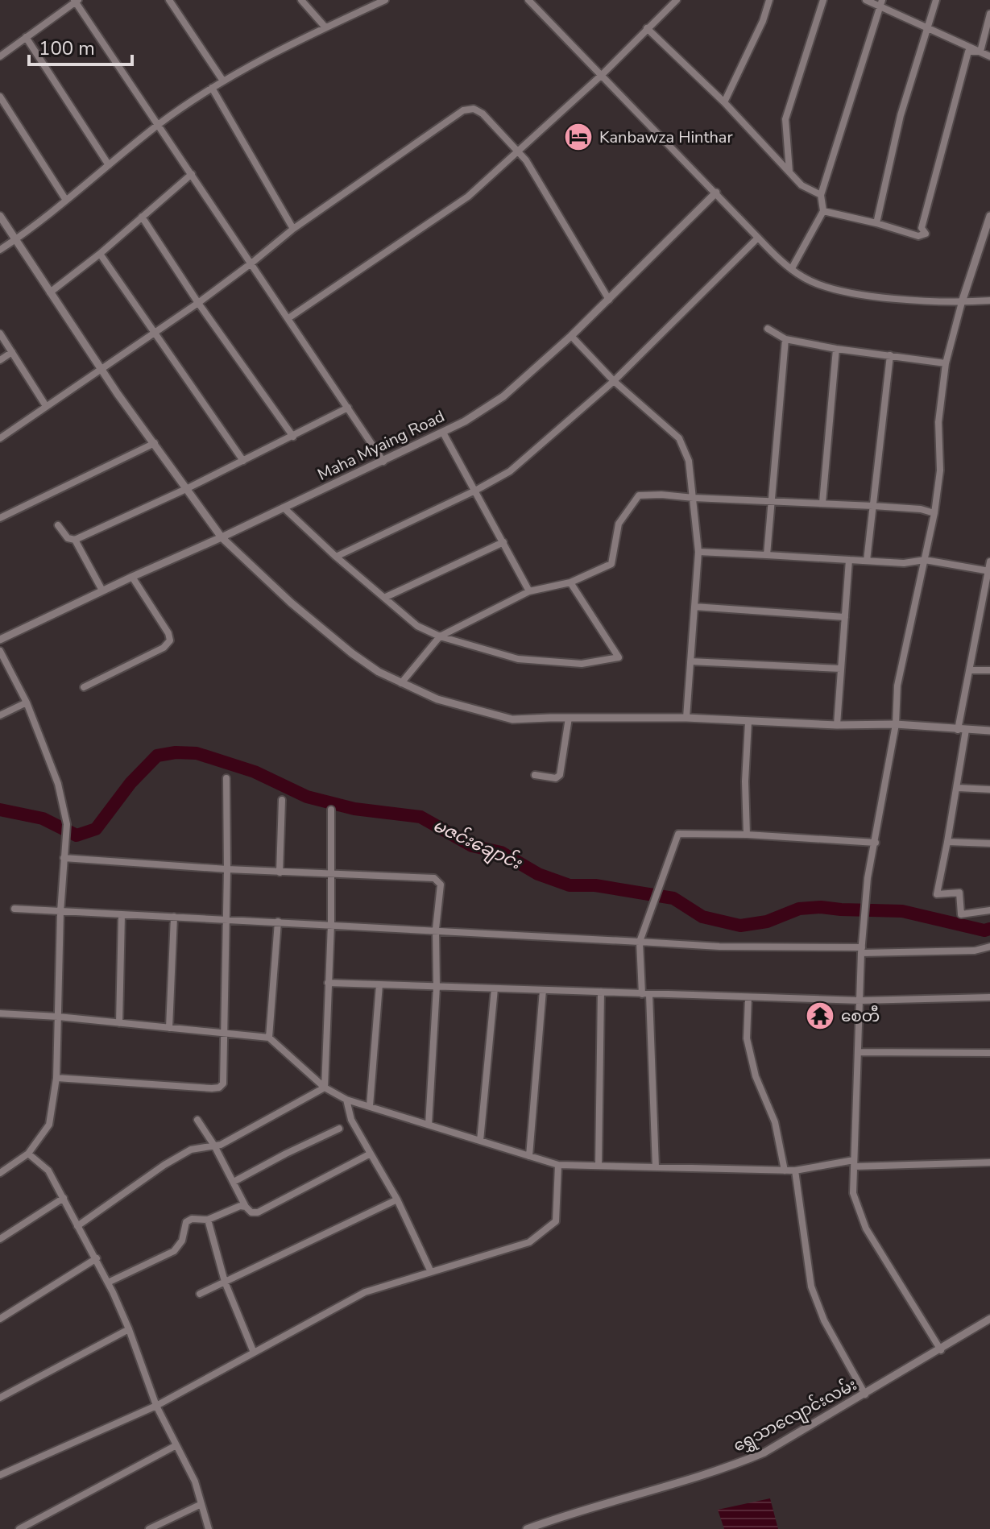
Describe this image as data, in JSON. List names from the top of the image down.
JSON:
{
  "streets": {
    "street": ["Maha Myaing Road", "ရွှေသာလျောင်းလမ်း"]
  },
  "water": ["မဇင်းချောင်း"],
  "places": {
    "hotel": ["Kanbawza Hinthar"],
    "temple": ["စေတီ"]
  },
  "scale_bar": "100 m"
}
